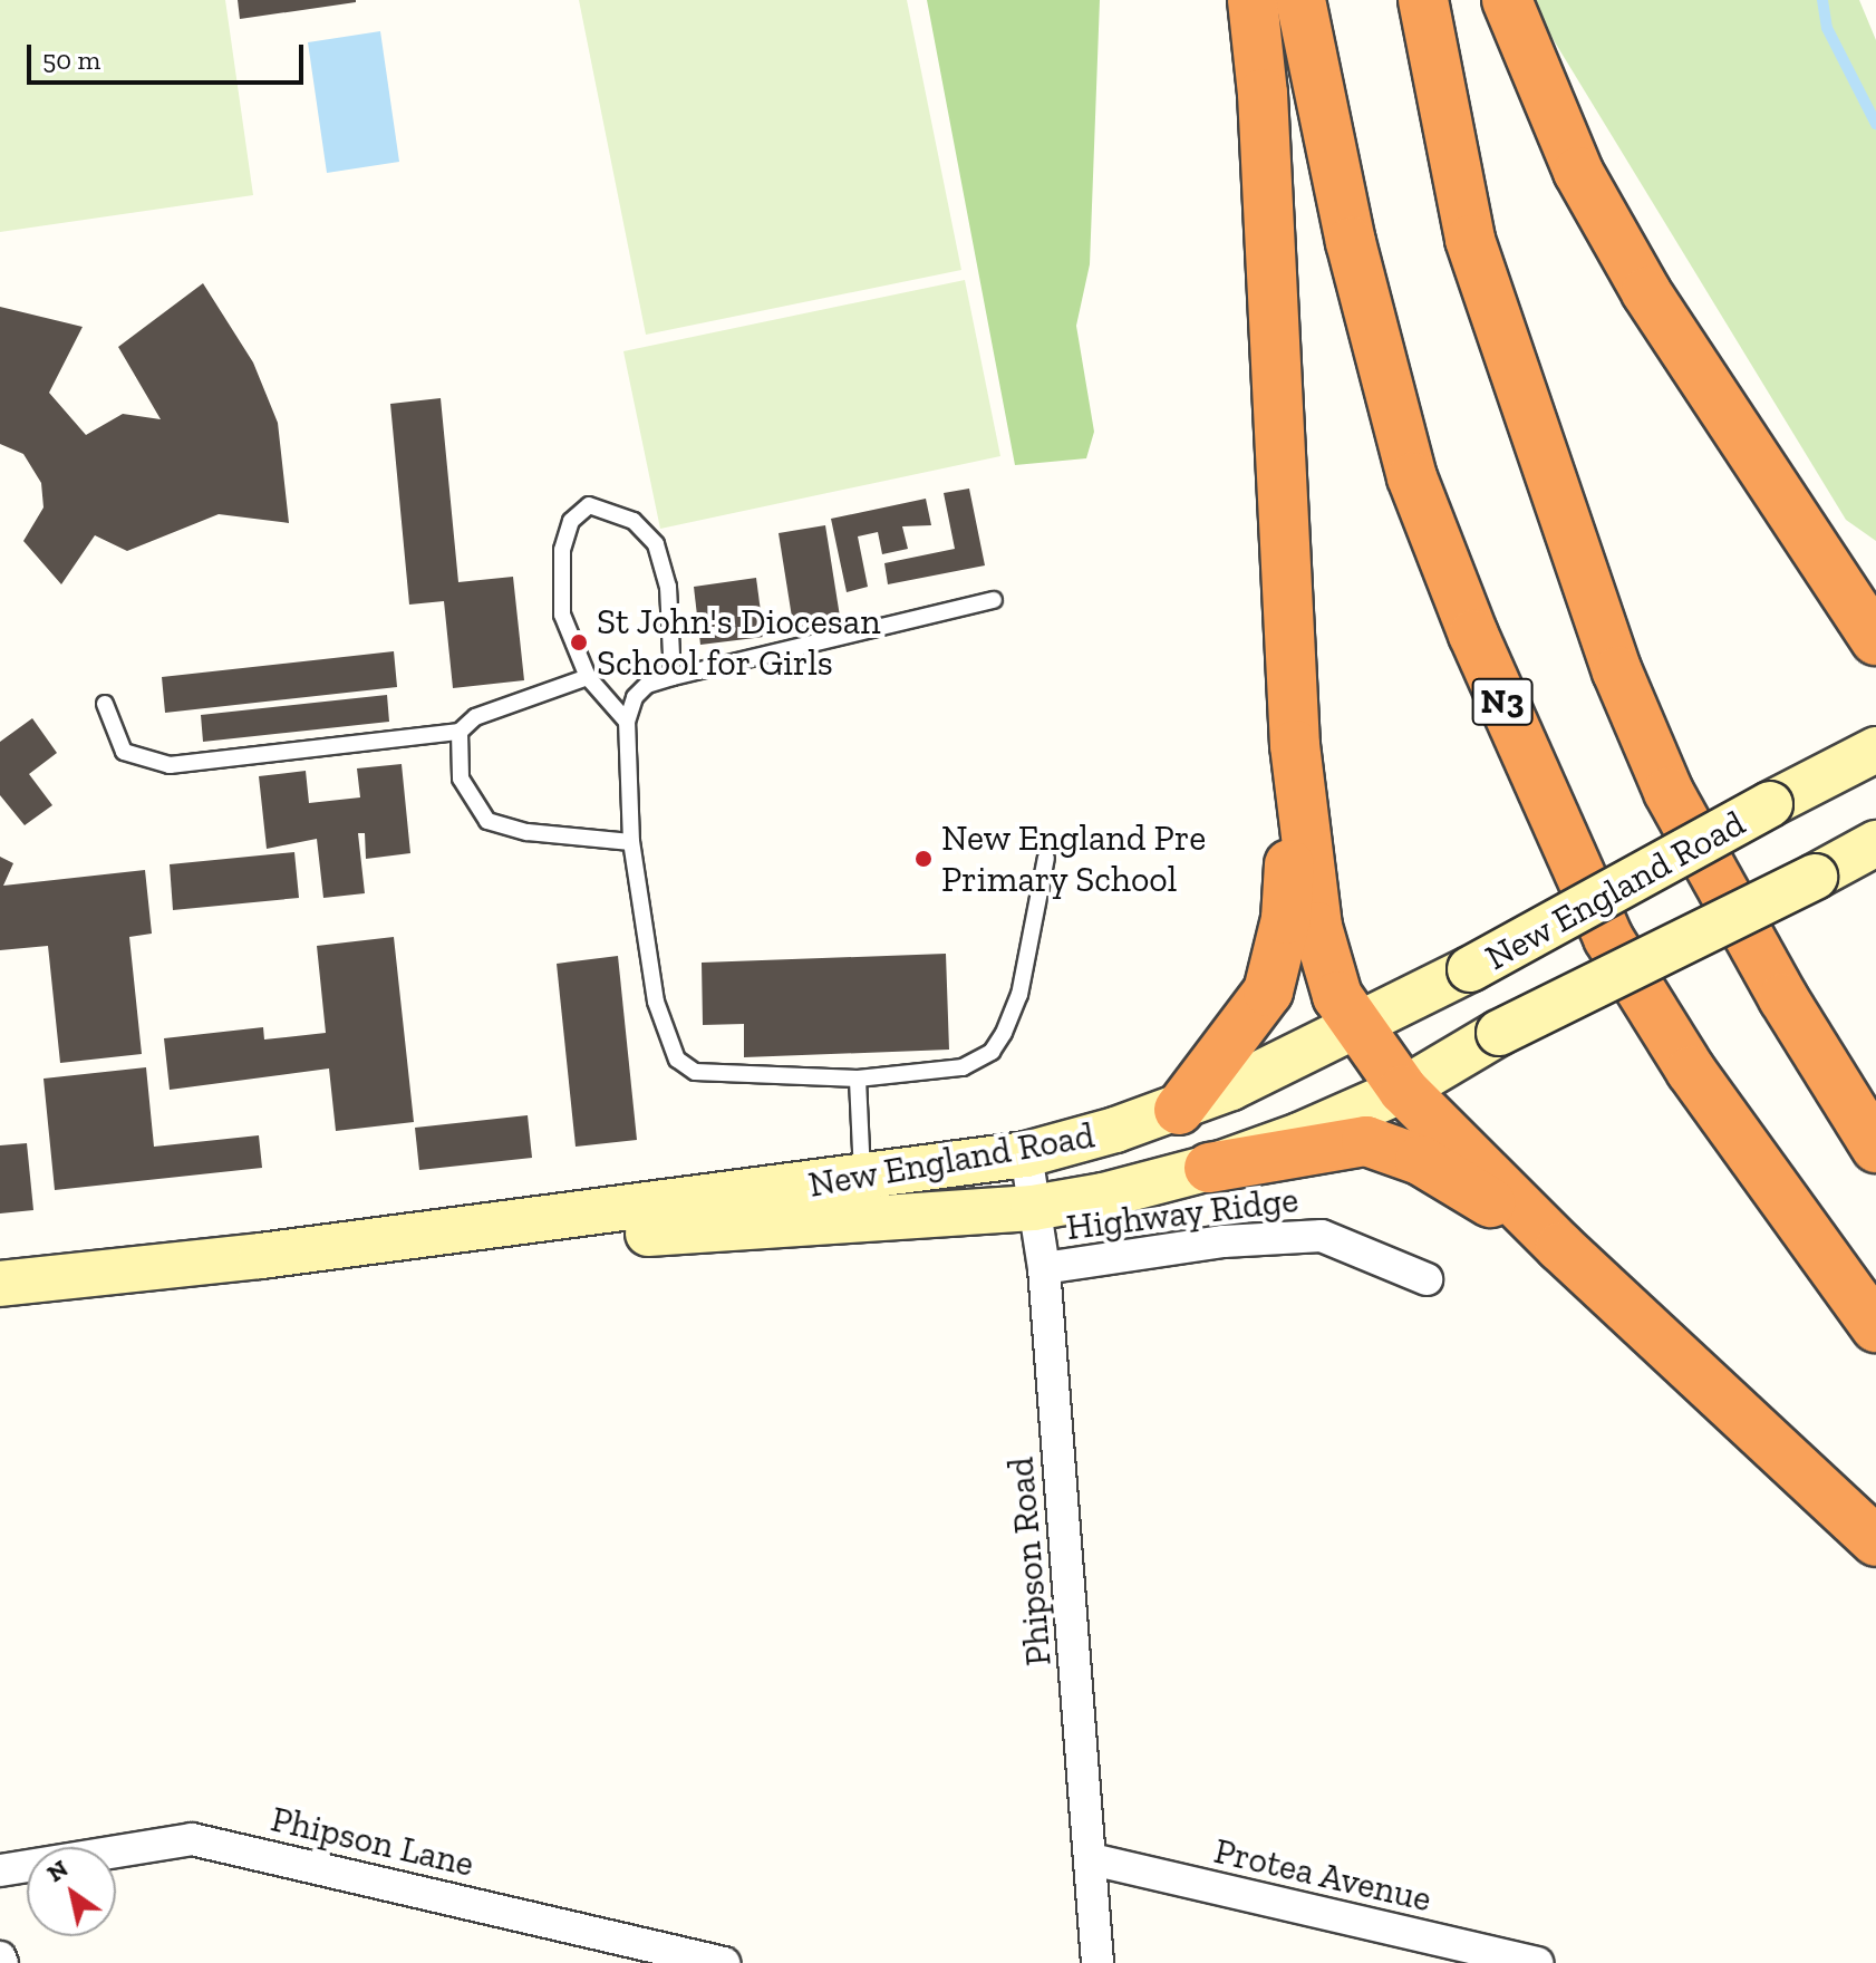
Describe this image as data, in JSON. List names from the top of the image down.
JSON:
{
  "streets": {
    "highway": ["N3"],
    "street": [
      "New England Road",
      "Highway Ridge",
      "Phipson Road",
      "Phipson Lane",
      "Protea Avenue"
    ]
  },
  "crossings": [
    ["New England Road", "Phipson Road"],
    ["Highway Ridge", "Phipson Road"],
    ["Phipson Road", "Protea Avenue"]
  ],
  "places": ["St John's Diocesan School for Girls", "New England Pre Primary School"],
  "scale_bar": "50 m",
  "north": "top left"
}
